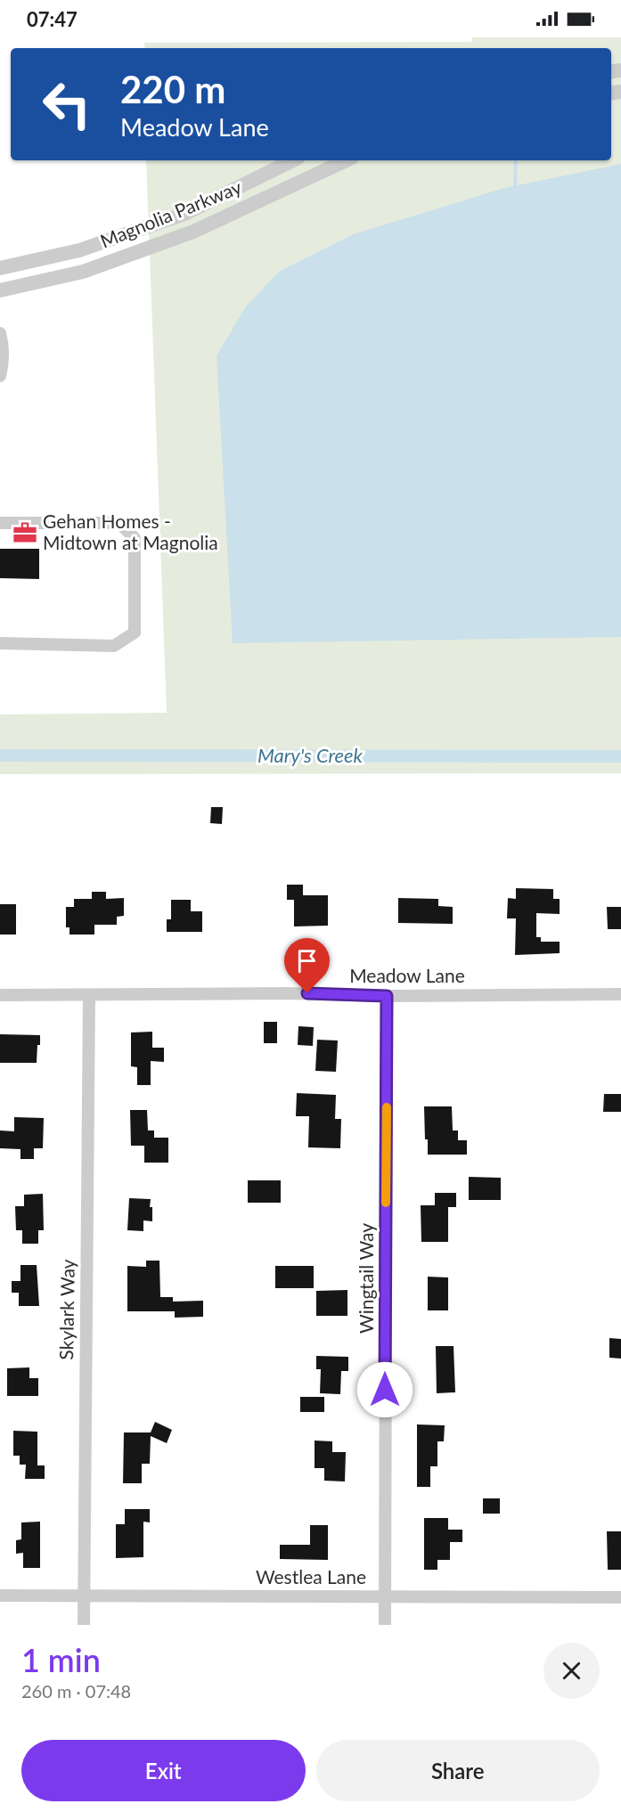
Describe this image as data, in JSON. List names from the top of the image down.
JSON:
{
  "streets": {
    "street": [
      "Magnolia Parkway",
      "Meadow Lane",
      "Wingtail Way",
      "Skylark Way",
      "Westlea Lane"
    ]
  },
  "crossings": [
    ["Meadow Lane", "Wingtail Way"],
    ["Meadow Lane", "Skylark Way"],
    ["Wingtail Way", "Westlea Lane"],
    ["Skylark Way", "Westlea Lane"]
  ],
  "water": ["Mary's Creek"],
  "places": {
    "office": ["Gehan Homes - Midtown at Magnolia"]
  },
  "page": {
    "status": "07:47",
    "turn": ["220 m", "Meadow Lane"],
    "heading": ["1 min", "260 m · 07:48"],
    "buttons": ["Exit", "Share"]
  }
}
